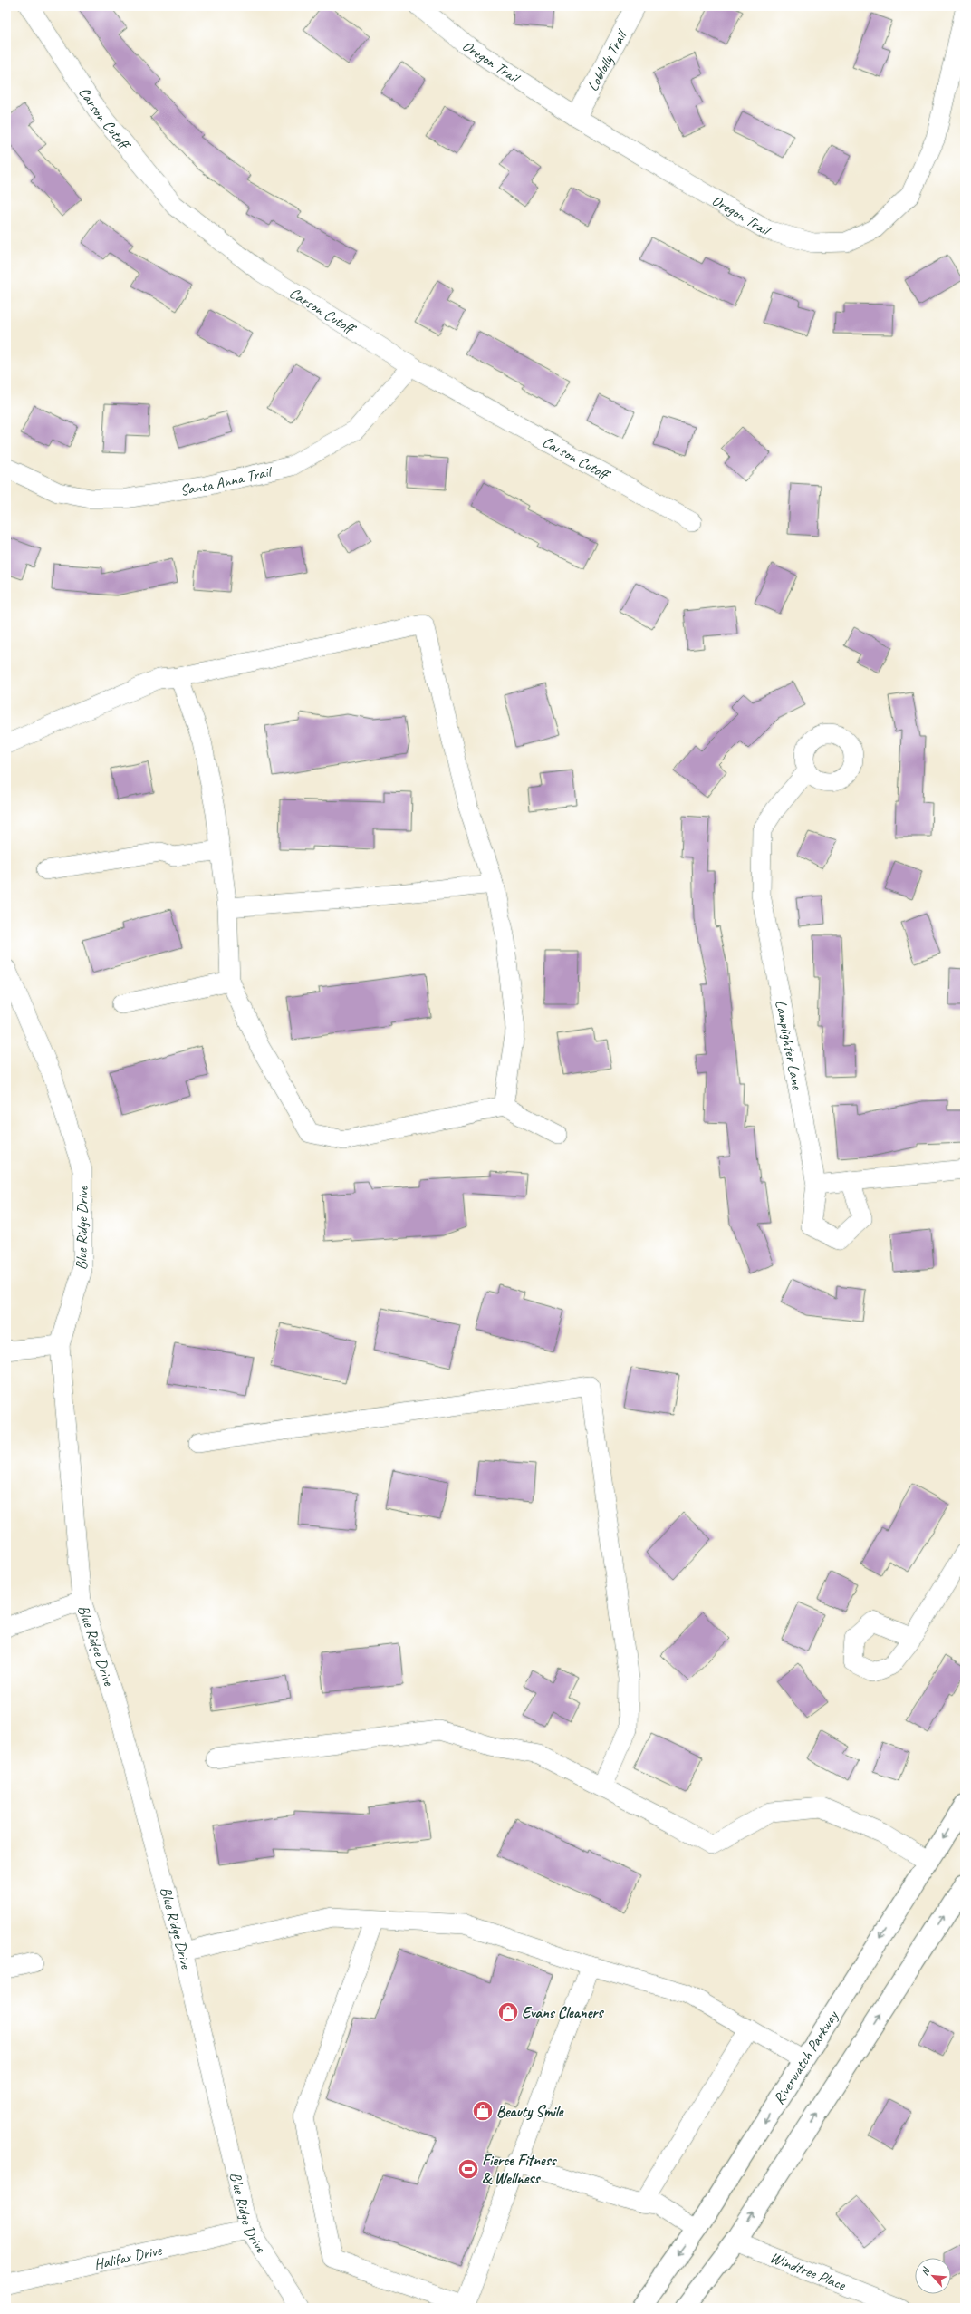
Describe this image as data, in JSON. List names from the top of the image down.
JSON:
{
  "streets": {
    "main road": ["Riverwatch Parkway"],
    "street": [
      "Oregon Trail",
      "Loblolly Trail",
      "Carson Cutoff",
      "Santa Anna Trail",
      "Lamplighter Lane",
      "Blue Ridge Drive",
      "Halifax Drive",
      "Windtree Place"
    ]
  },
  "crossings": [
    ["Oregon Trail", "Loblolly Trail"],
    ["Carson Cutoff", "Santa Anna Trail"],
    ["Blue Ridge Drive", "Halifax Drive"]
  ],
  "places": {
    "shop": ["Evans Cleaners", "Beauty Smile"],
    "sports": ["Fierce Fitness & Wellness"]
  },
  "north": "top left"
}
